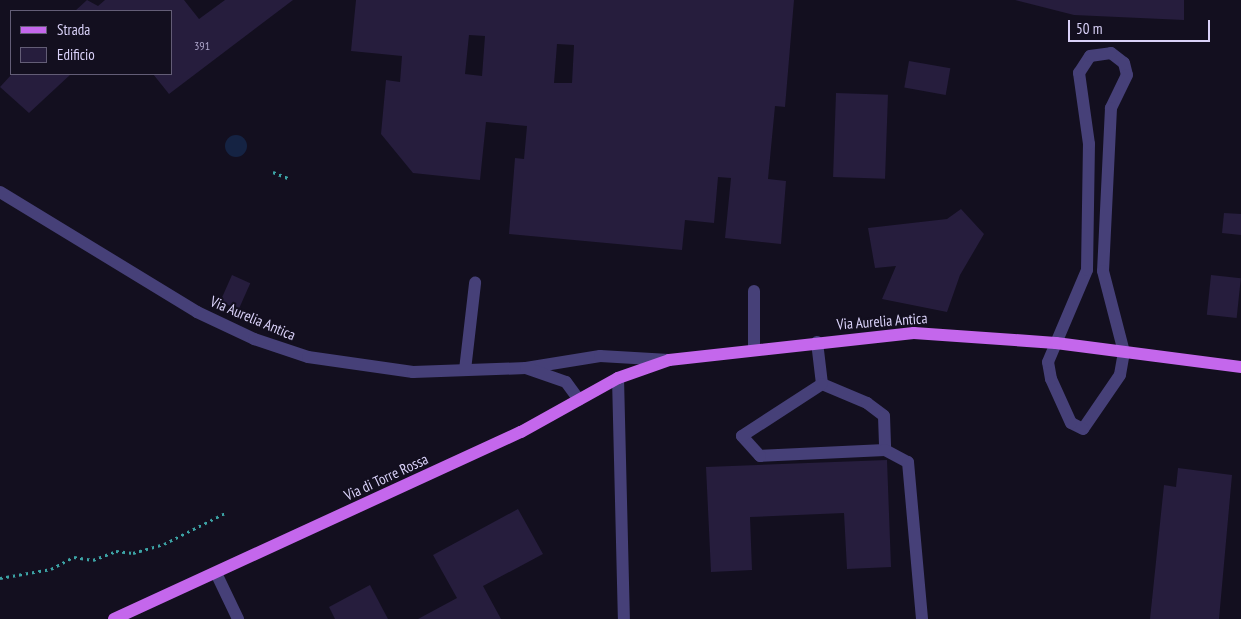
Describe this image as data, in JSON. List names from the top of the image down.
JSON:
{
  "streets": {
    "main road": ["Via Aurelia Antica", "Via di Torre Rossa"]
  },
  "crossings": [
    ["Via Aurelia Antica", "Via di Torre Rossa"]
  ],
  "house_numbers": ["391"],
  "legend": ["Strada", "Edificio"],
  "scale_bar": "50 m"
}
